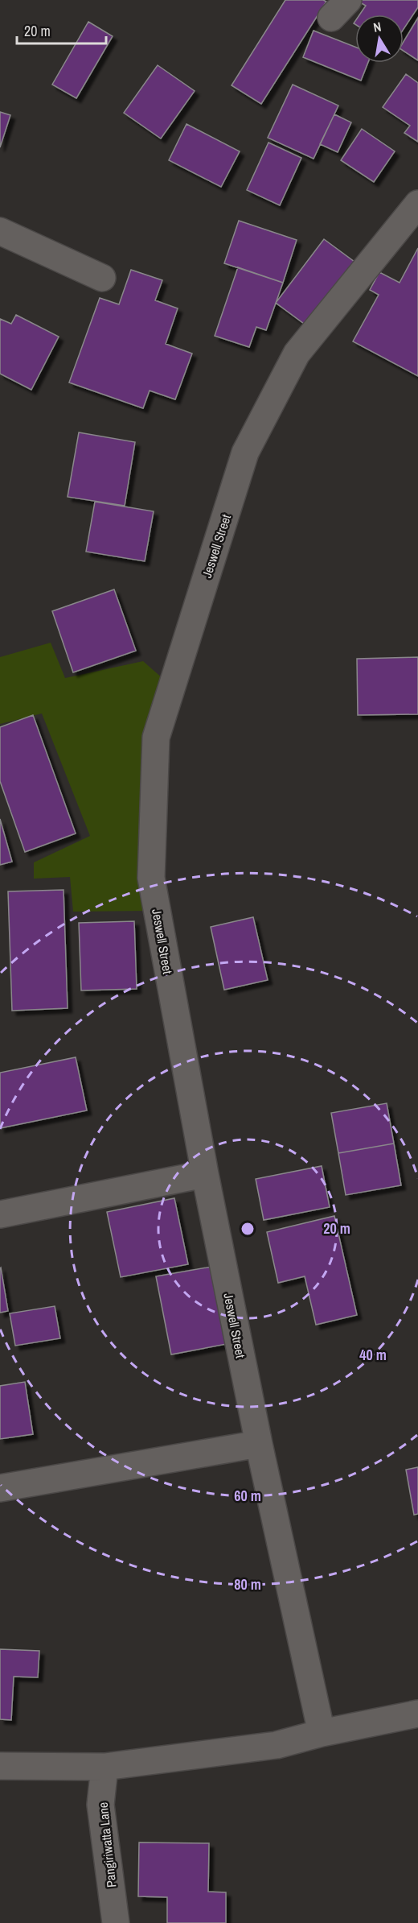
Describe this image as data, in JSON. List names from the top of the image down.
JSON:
{
  "streets": {
    "street": ["Jeswell Street", "Pangiriwatta Lane"]
  },
  "scale_bar": "20 m",
  "north": "top",
  "rings": [
    "20 m",
    "40 m",
    "60 m",
    "80 m"
  ]
}
